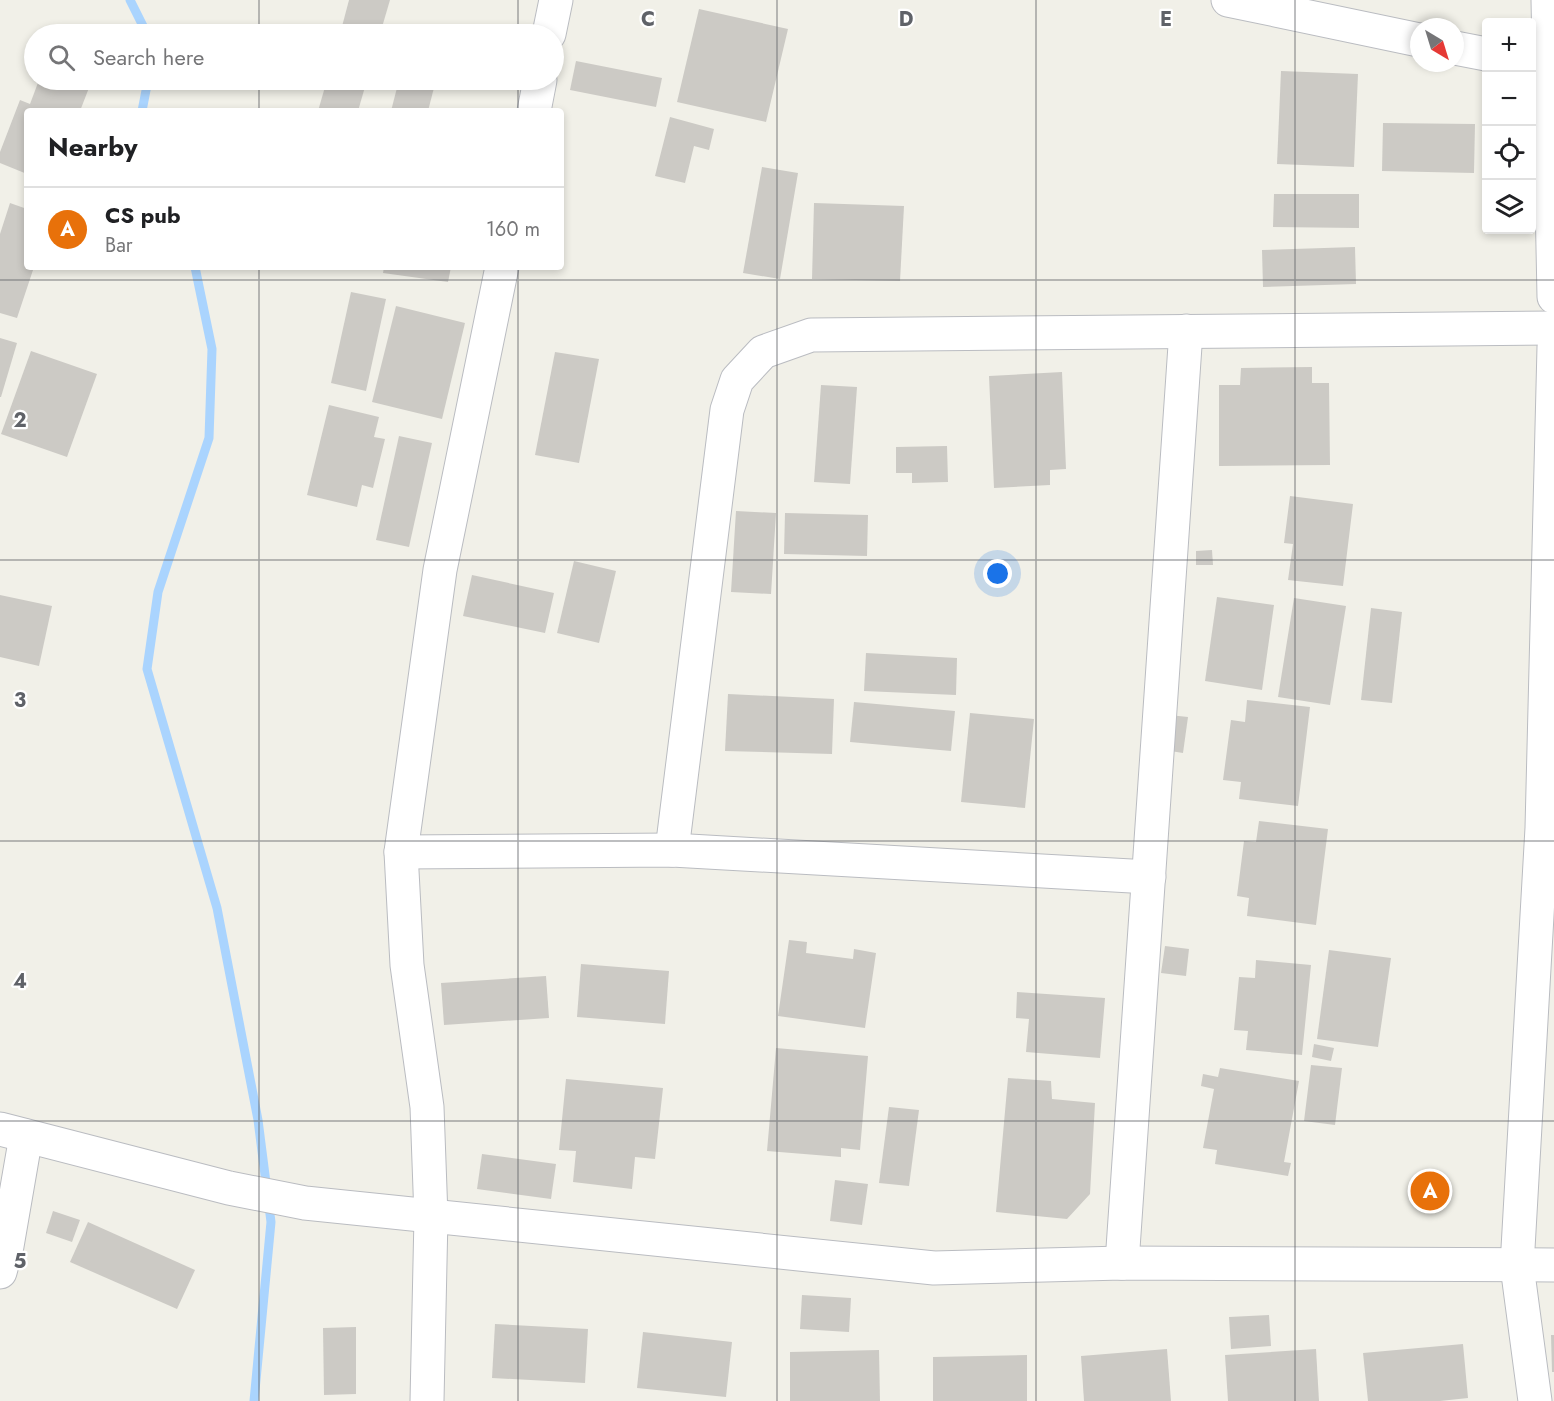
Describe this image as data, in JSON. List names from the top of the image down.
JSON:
{
  "north": "bottom right",
  "page": {
    "map_buttons": ["+", "−"],
    "search": "Search here",
    "heading": "Nearby",
    "list": [
      {
        "mark": "A",
        "name": "CS pub",
        "note": "Bar",
        "value": "160 m"
      }
    ],
    "pins": "A"
  },
  "grid": {
    "columns": ["C", "D", "E"],
    "rows": [
      "2",
      "3",
      "4",
      "5"
    ]
  }
}
